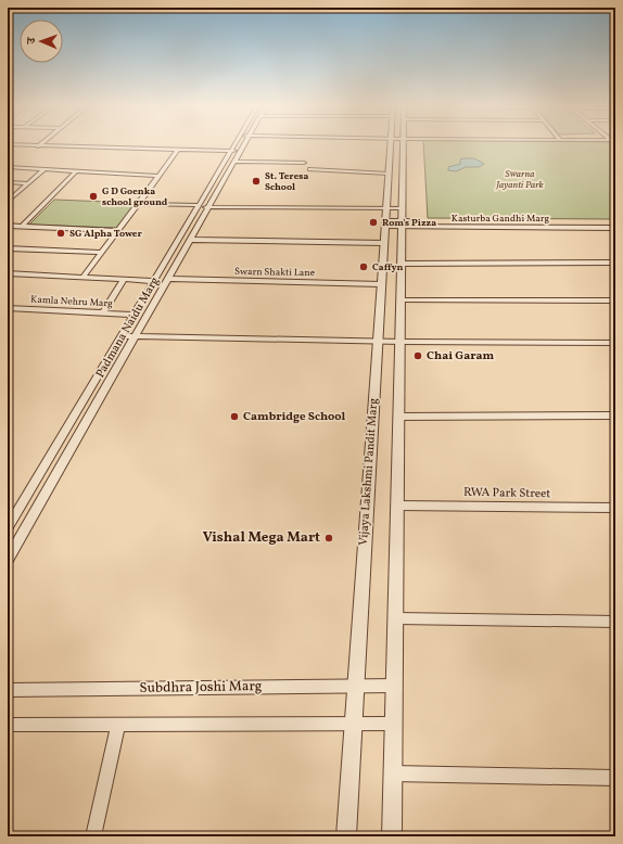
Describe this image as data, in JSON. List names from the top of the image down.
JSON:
{
  "streets": {
    "street": [
      "Kasturba Gandhi Marg",
      "Swarn Shakti Lane",
      "Kamla Nehru Marg",
      "Padmana Naidu Marg",
      "Vijaya Lakshmi Pandit Marg",
      "RWA Park Street",
      "Subdhra Joshi Marg"
    ]
  },
  "crossings": [
    ["Kasturba Gandhi Marg", "Vijaya Lakshmi Pandit Marg"],
    ["Swarn Shakti Lane", "Padmana Naidu Marg"],
    ["Swarn Shakti Lane", "Vijaya Lakshmi Pandit Marg"],
    ["Kamla Nehru Marg", "Padmana Naidu Marg"],
    ["Vijaya Lakshmi Pandit Marg", "RWA Park Street"],
    ["Vijaya Lakshmi Pandit Marg", "Subdhra Joshi Marg"]
  ],
  "parks": ["Swarna Jayanti Park"],
  "places": [
    "St. Teresa School",
    "G D Goenka school ground",
    "Rom's Pizza",
    "SG Alpha Tower",
    "Caffyn",
    "Chai Garam",
    "Cambridge School",
    "Vishal Mega Mart"
  ],
  "north": "left"
}
